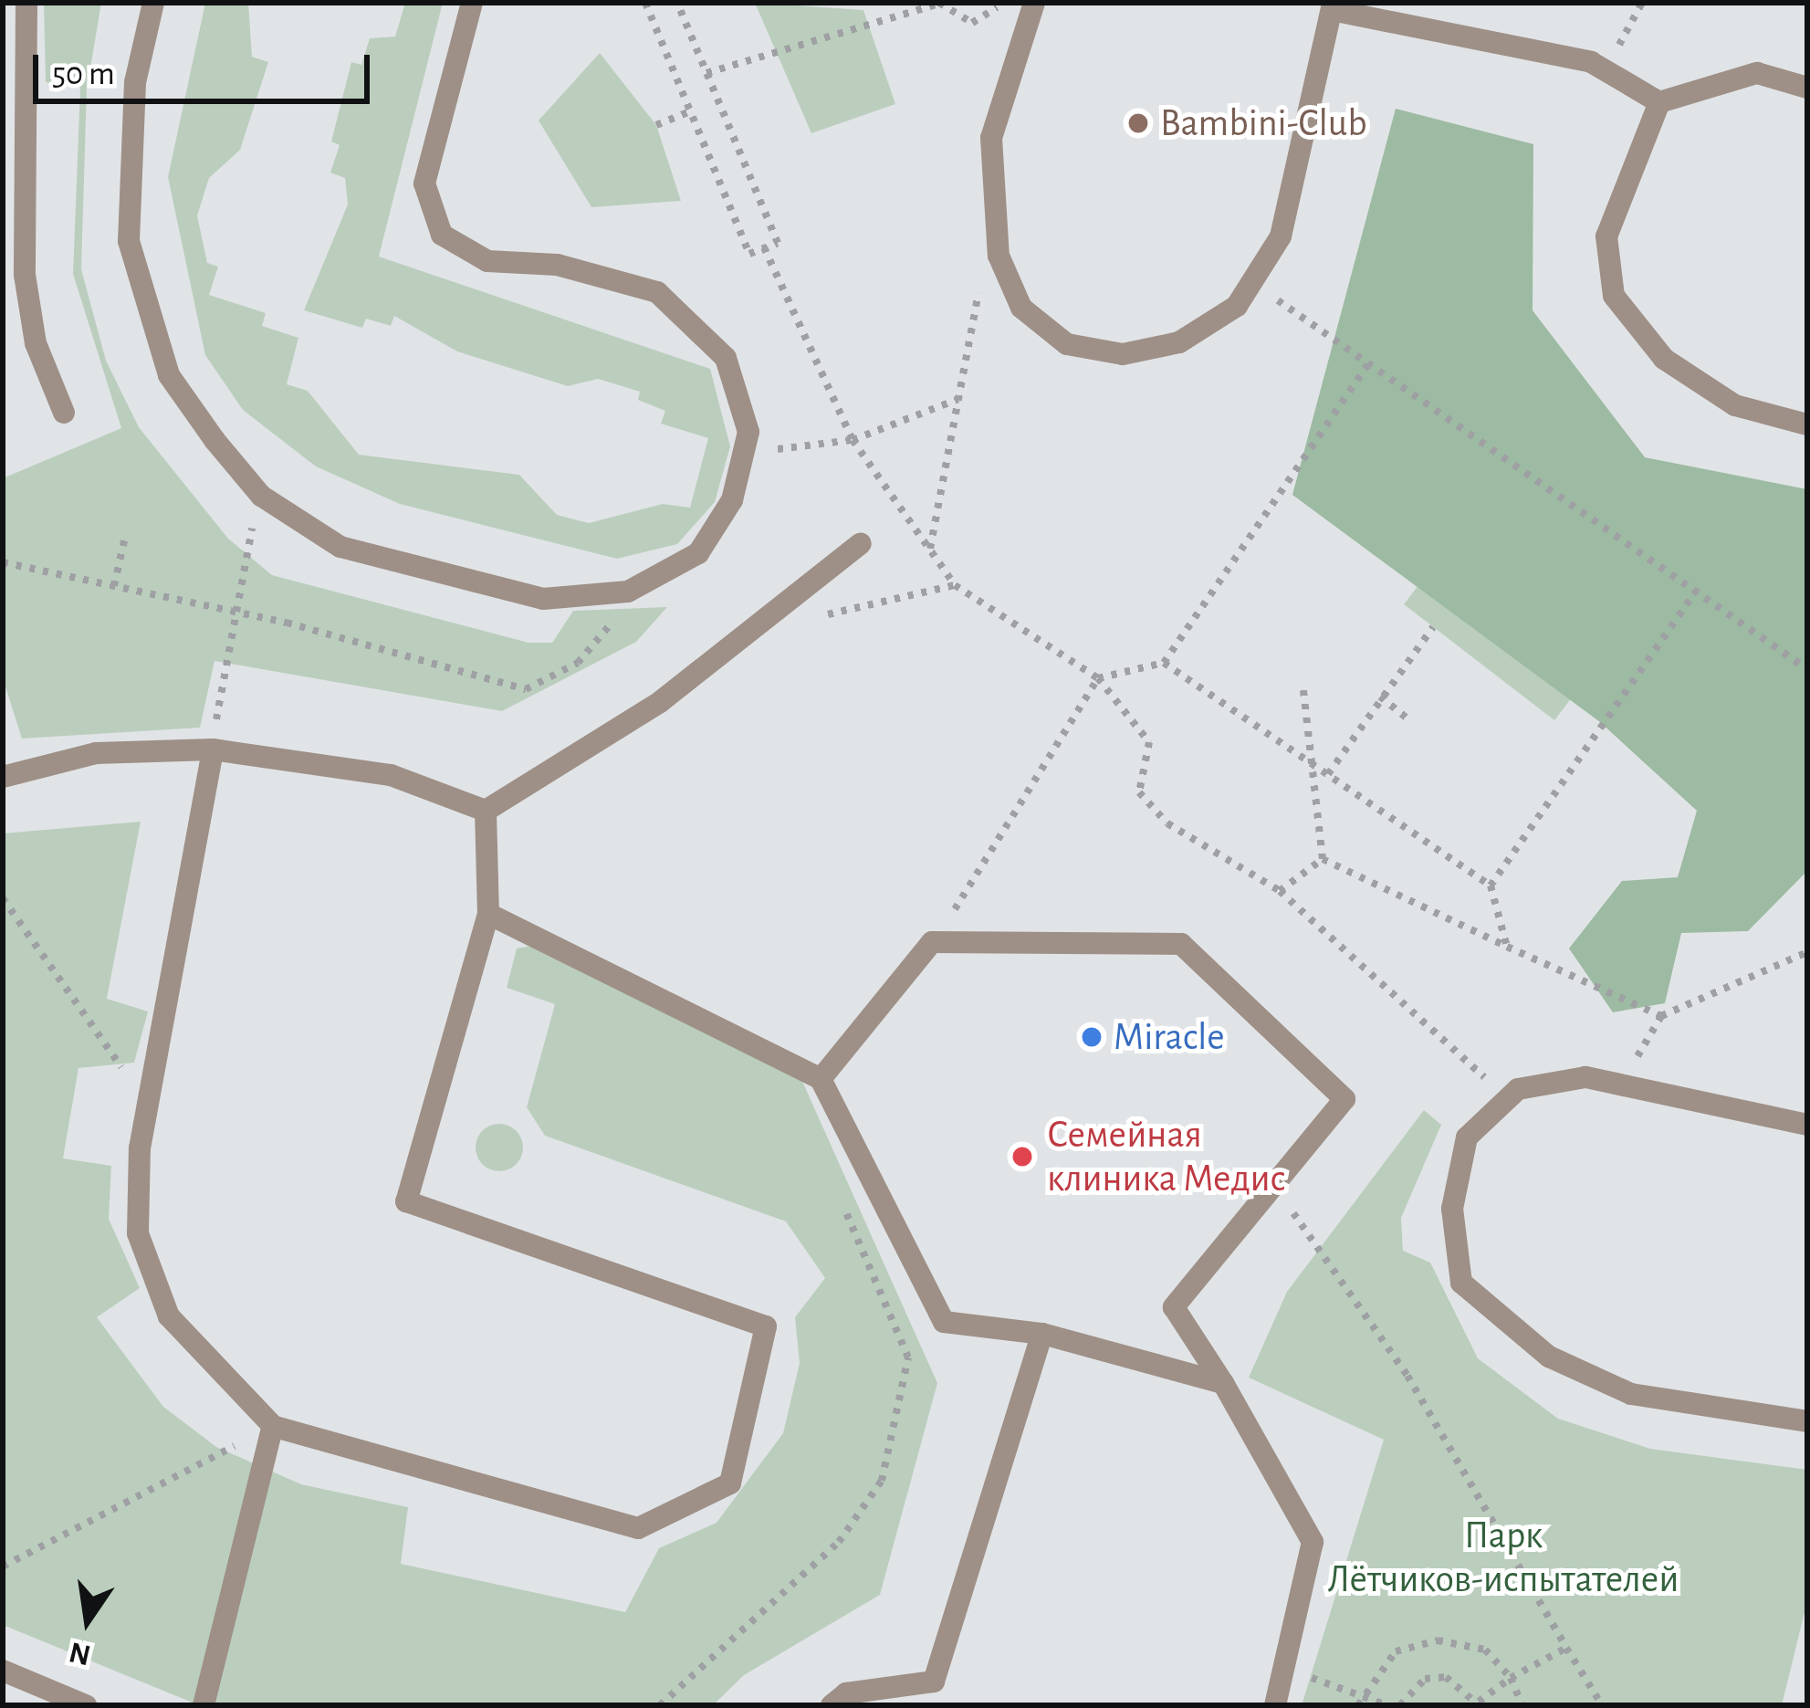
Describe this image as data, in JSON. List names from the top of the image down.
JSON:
{
  "parks": ["Парк Лётчиков-испытателей"],
  "places": ["Bambini-Club", "Miracle", "Семейная клиника Медис"],
  "scale_bar": "50 m",
  "north": "bottom"
}
